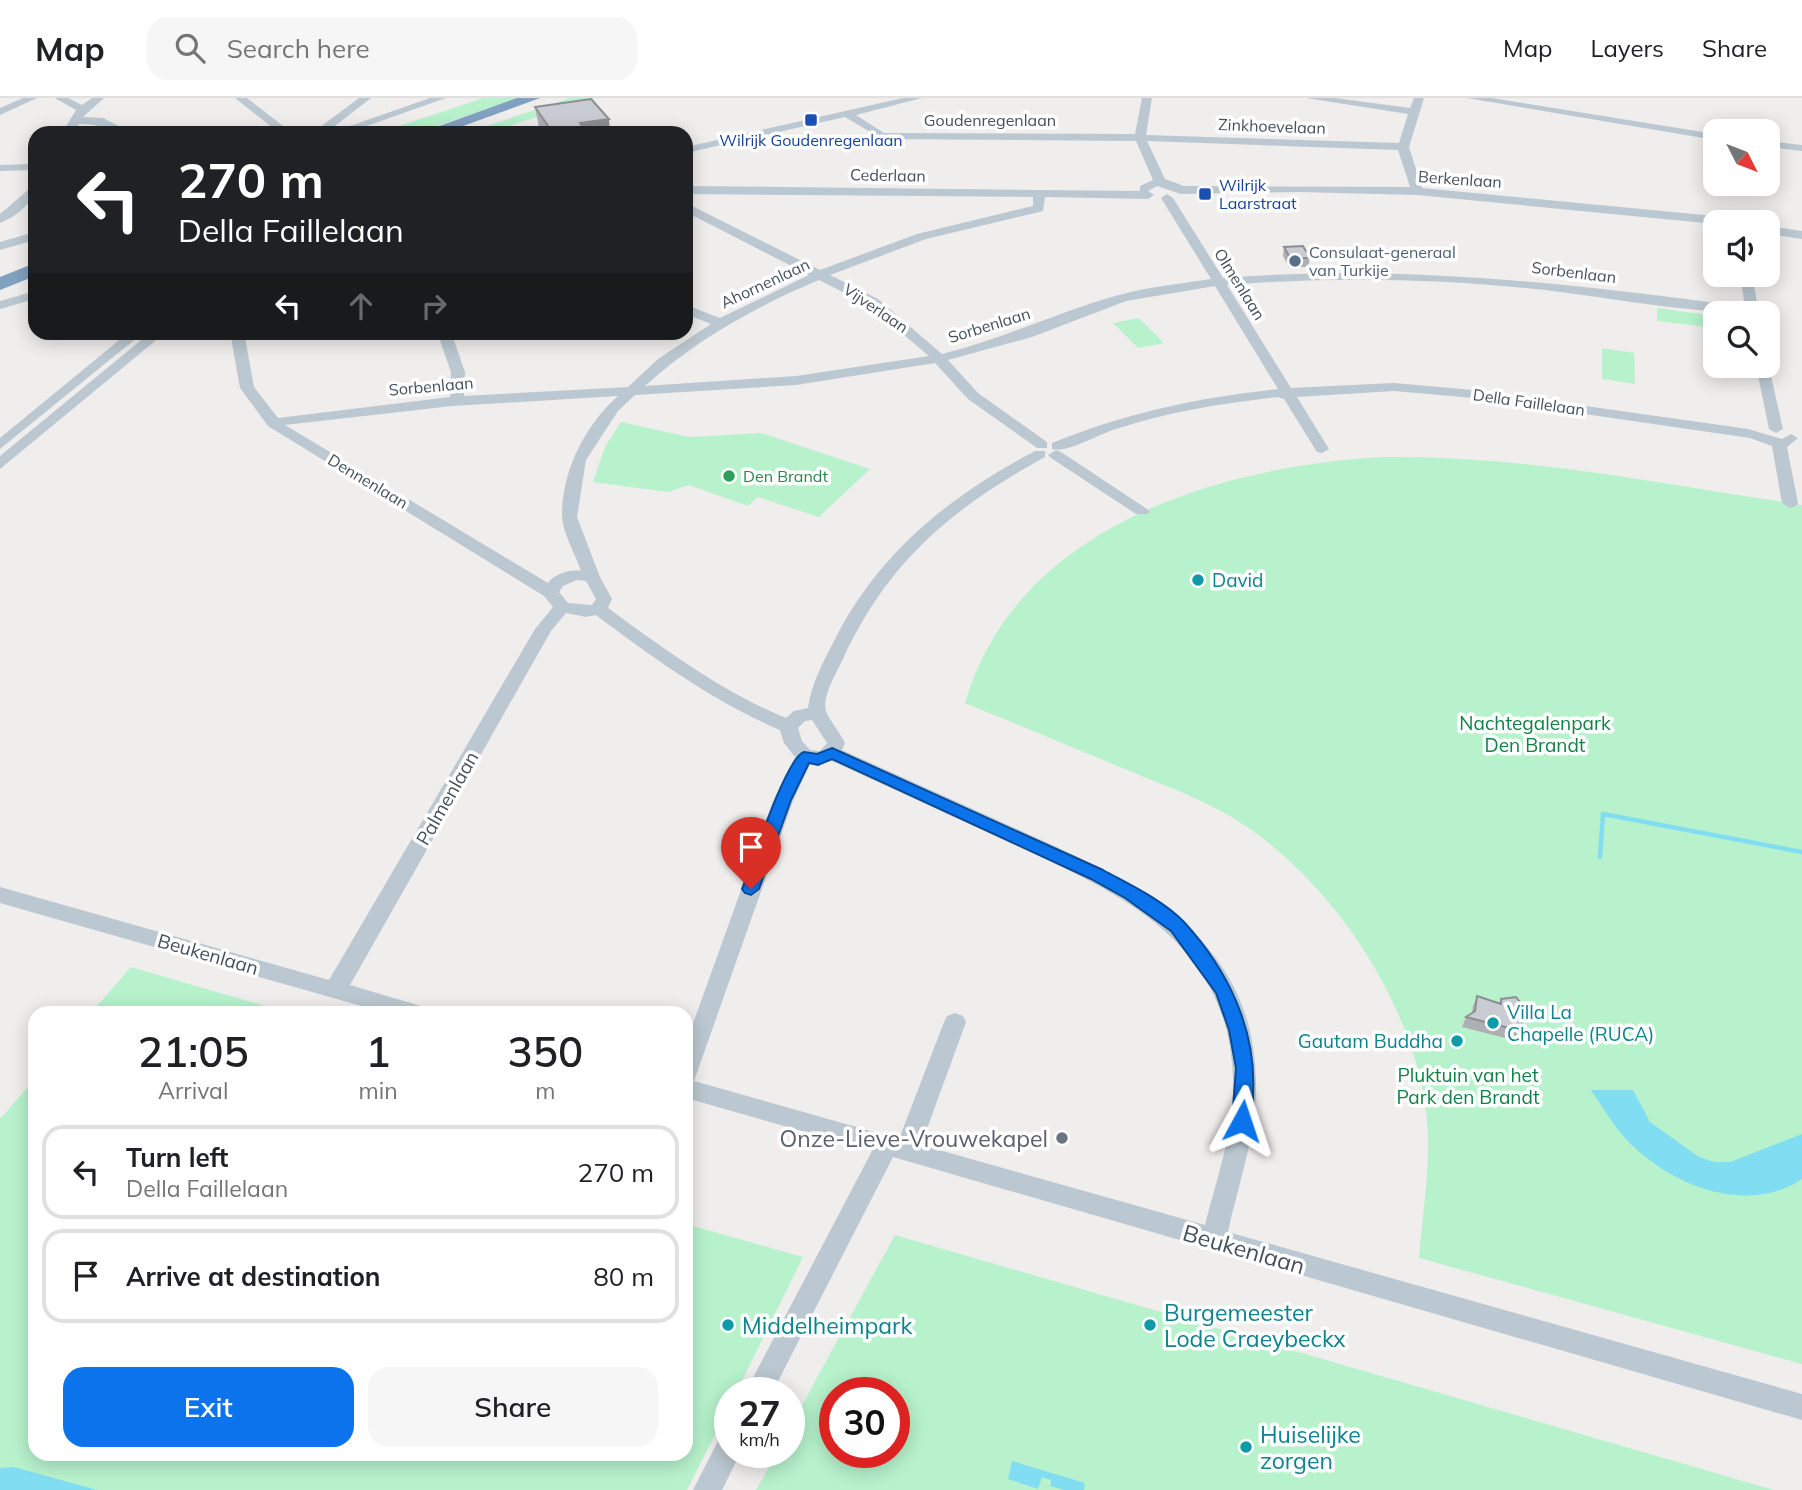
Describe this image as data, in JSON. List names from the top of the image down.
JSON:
{
  "streets": {
    "street": [
      "Goudenregenlaan",
      "Zinkhoevelaan",
      "Cederlaan",
      "Berkenlaan",
      "Sorbenlaan",
      "Ahornenlaan",
      "Olmenlaan",
      "Vijverlaan",
      "Della Faillelaan",
      "Dennenlaan",
      "Palmenlaan",
      "Beukenlaan"
    ]
  },
  "crossings": [
    ["Goudenregenlaan", "Zinkhoevelaan"],
    ["Cederlaan", "Berkenlaan"],
    ["Cederlaan", "Ahornenlaan"],
    ["Berkenlaan", "Olmenlaan"],
    ["Sorbenlaan", "Ahornenlaan"],
    ["Sorbenlaan", "Olmenlaan"],
    ["Sorbenlaan", "Vijverlaan"],
    ["Sorbenlaan", "Dennenlaan"],
    ["Ahornenlaan", "Vijverlaan"],
    ["Ahornenlaan", "Dennenlaan"],
    ["Ahornenlaan", "Palmenlaan"],
    ["Olmenlaan", "Della Faillelaan"],
    ["Vijverlaan", "Della Faillelaan"],
    ["Dennenlaan", "Palmenlaan"],
    ["Palmenlaan", "Beukenlaan"]
  ],
  "parks": ["Nachtegalenpark Den Brandt", "Pluktuin van het Park den Brandt"],
  "places": {
    "transit": ["Wilrijk Goudenregenlaan", "Wilrijk Laarstraat"],
    "other": [
      "Consulaat-generaal van Turkije",
      "Den Brandt",
      "David",
      "Villa La Chapelle (RUCA)",
      "Gautam Buddha",
      "Onze-Lieve-Vrouwekapel",
      "Middelheimpark",
      "Burgemeester Lode Craeybeckx",
      "Huiselijke zorgen"
    ]
  },
  "north": "bottom right",
  "page": {
    "header": "Map",
    "search": "Search here",
    "nav": ["Map", "Layers", "Share"],
    "turn": ["270 m", "Della Faillelaan"],
    "eta": [
      "21:05",
      "Arrival",
      "1",
      "min",
      "350",
      "m"
    ],
    "list": [
      {
        "name": "Turn left",
        "note": "Della Faillelaan",
        "value": "270 m"
      },
      {
        "name": "Arrive at destination",
        "value": "80 m"
      }
    ],
    "buttons": ["Exit", "Share"],
    "speed": "27 km/h",
    "limit": "30"
  }
}
